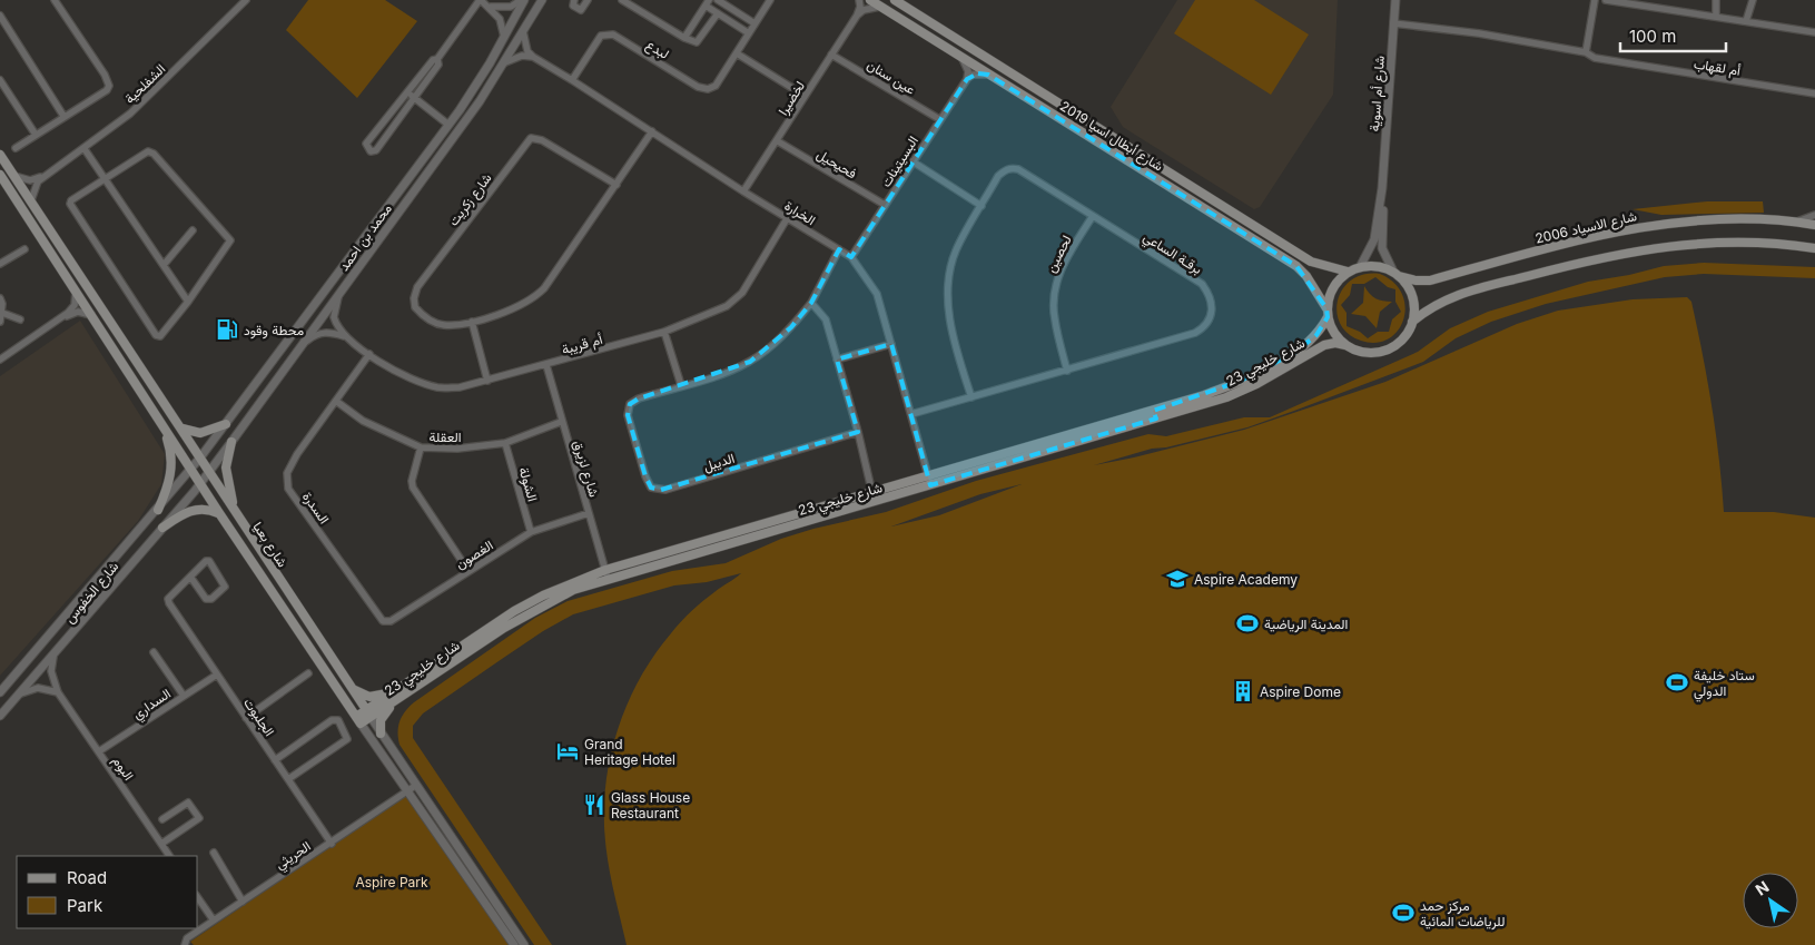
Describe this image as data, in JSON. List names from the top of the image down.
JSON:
{
  "streets": {
    "main road": [
      "شارع أبطال اسيا 2019",
      "شارع الاسياد 2006",
      "شارع خليجي 23",
      "شارع بعيا"
    ],
    "street": [
      "لبدع",
      "أم لقهاب",
      "عين سنان",
      "الشفلحية",
      "شارع أم اسوية",
      "لخضيرا",
      "البسيتينات",
      "فحيحيل",
      "شارع زكريت",
      "الخرارة",
      "محمد بن احمد",
      "برقـة الساعي",
      "لحصين",
      "أم قريبة",
      "العقلة",
      "الديبل",
      "شارع لزيرق",
      "الشولة",
      "السدرة",
      "الغصون",
      "شارع الخفوس",
      "السداري",
      "الجلبوت",
      "البوم",
      "الحريثي"
    ]
  },
  "crossings": [
    ["لبدع", "الخرارة"],
    ["أم لقهاب", "شارع أم اسوية"],
    ["عين سنان", "لخضيرا"],
    ["عين سنان", "البسيتينات"],
    ["الشفلحية", "شارع بعيا"],
    ["شارع أم اسوية", "شارع أبطال اسيا 2019"],
    ["شارع أم اسوية", "شارع الاسياد 2006"],
    ["شارع أم اسوية", "شارع خليجي 23"],
    ["لخضيرا", "فحيحيل"],
    ["لخضيرا", "الخرارة"],
    ["شارع أبطال اسيا 2019", "شارع الاسياد 2006"],
    ["شارع أبطال اسيا 2019", "شارع خليجي 23"],
    ["البسيتينات", "فحيحيل"],
    ["البسيتينات", "الخرارة"],
    ["شارع زكريت", "الخرارة"],
    ["الخرارة", "برقـة الساعي"],
    ["الخرارة", "أم قريبة"],
    ["الخرارة", "شارع خليجي 23"],
    ["الخرارة", "الديبل"],
    ["شارع الاسياد 2006", "شارع خليجي 23"],
    ["محمد بن احمد", "أم قريبة"],
    ["محمد بن احمد", "شارع بعيا"],
    ["محمد بن احمد", "شارع الخفوس"],
    ["برقـة الساعي", "لحصين"],
    ["أم قريبة", "شارع لزيرق"],
    ["أم قريبة", "السدرة"],
    ["شارع خليجي 23", "شارع لزيرق"],
    ["شارع خليجي 23", "شارع بعيا"],
    ["العقلة", "شارع لزيرق"],
    ["العقلة", "الشولة"],
    ["العقلة", "السدرة"],
    ["شارع لزيرق", "الغصون"],
    ["الشولة", "الغصون"],
    ["السدرة", "الغصون"],
    ["شارع بعيا", "شارع الخفوس"],
    ["شارع بعيا", "الحريثي"],
    ["شارع الخفوس", "البوم"],
    ["السداري", "الجلبوت"],
    ["السداري", "البوم"],
    ["الجلبوت", "الحريثي"]
  ],
  "parks": ["Aspire Park"],
  "places": {
    "fuel station": ["محطة وقود"],
    "school or university": ["Aspire Academy"],
    "sports": ["المدينة الرياضية", "ستاد خليفة الدولي", "مركز حمد للرياضات المائية"],
    "building": ["Aspire Dome"],
    "hotel": ["Grand Heritage Hotel"],
    "restaurant": ["Glass House Restaurant"]
  },
  "legend": ["Road", "Park"],
  "scale_bar": "100 m",
  "north": "top left"
}
